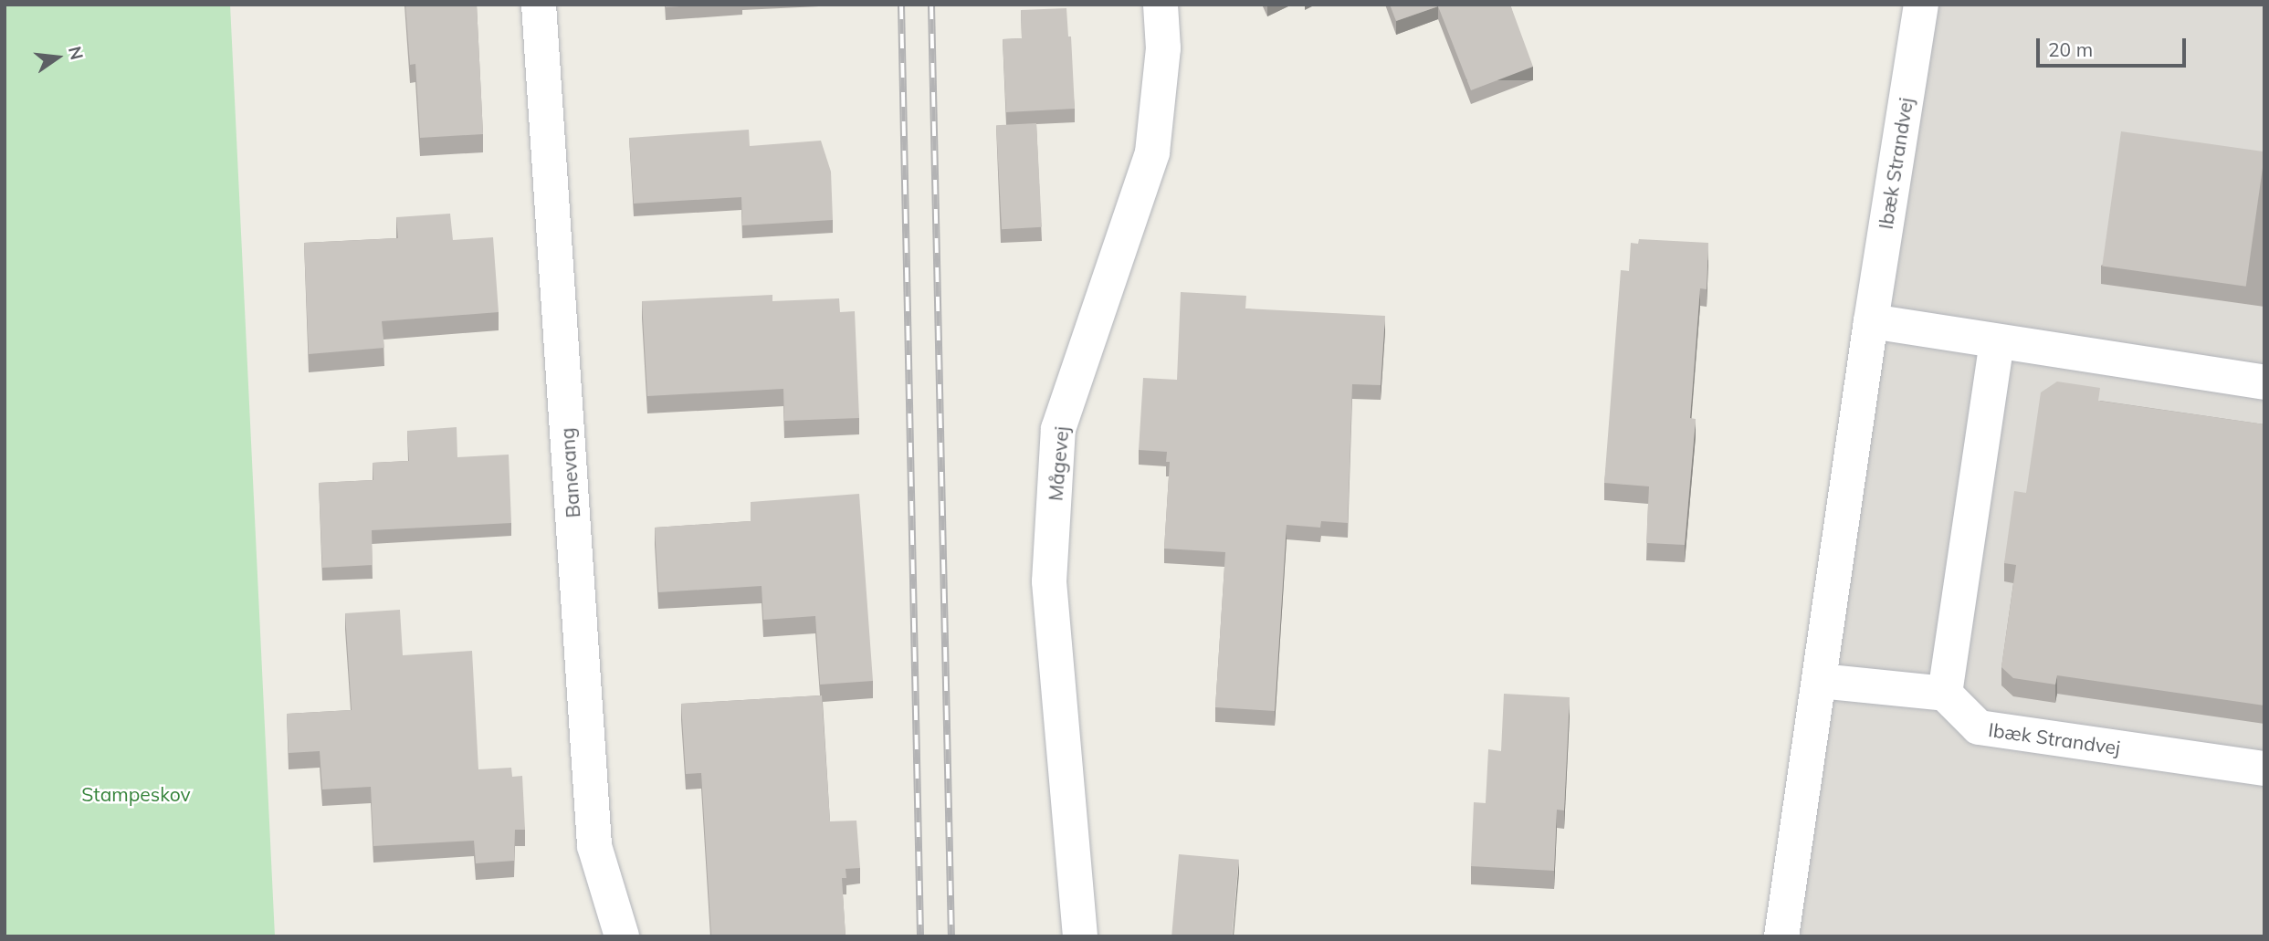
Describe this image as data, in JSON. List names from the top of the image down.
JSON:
{
  "streets": {
    "street": ["Ibæk Strandvej", "Mågevej", "Banevang"]
  },
  "parks": ["Stampeskov"],
  "scale_bar": "20 m",
  "north": "right"
}
